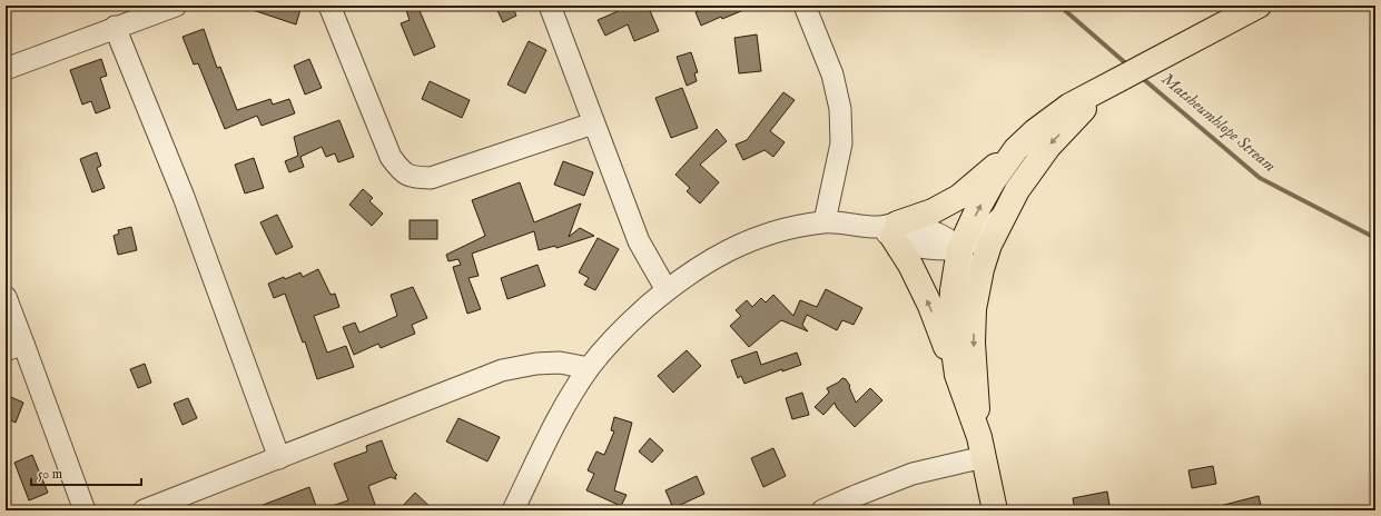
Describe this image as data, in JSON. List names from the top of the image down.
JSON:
{
  "water": ["Matsheumhlope Stream"],
  "scale_bar": "50 m"
}
